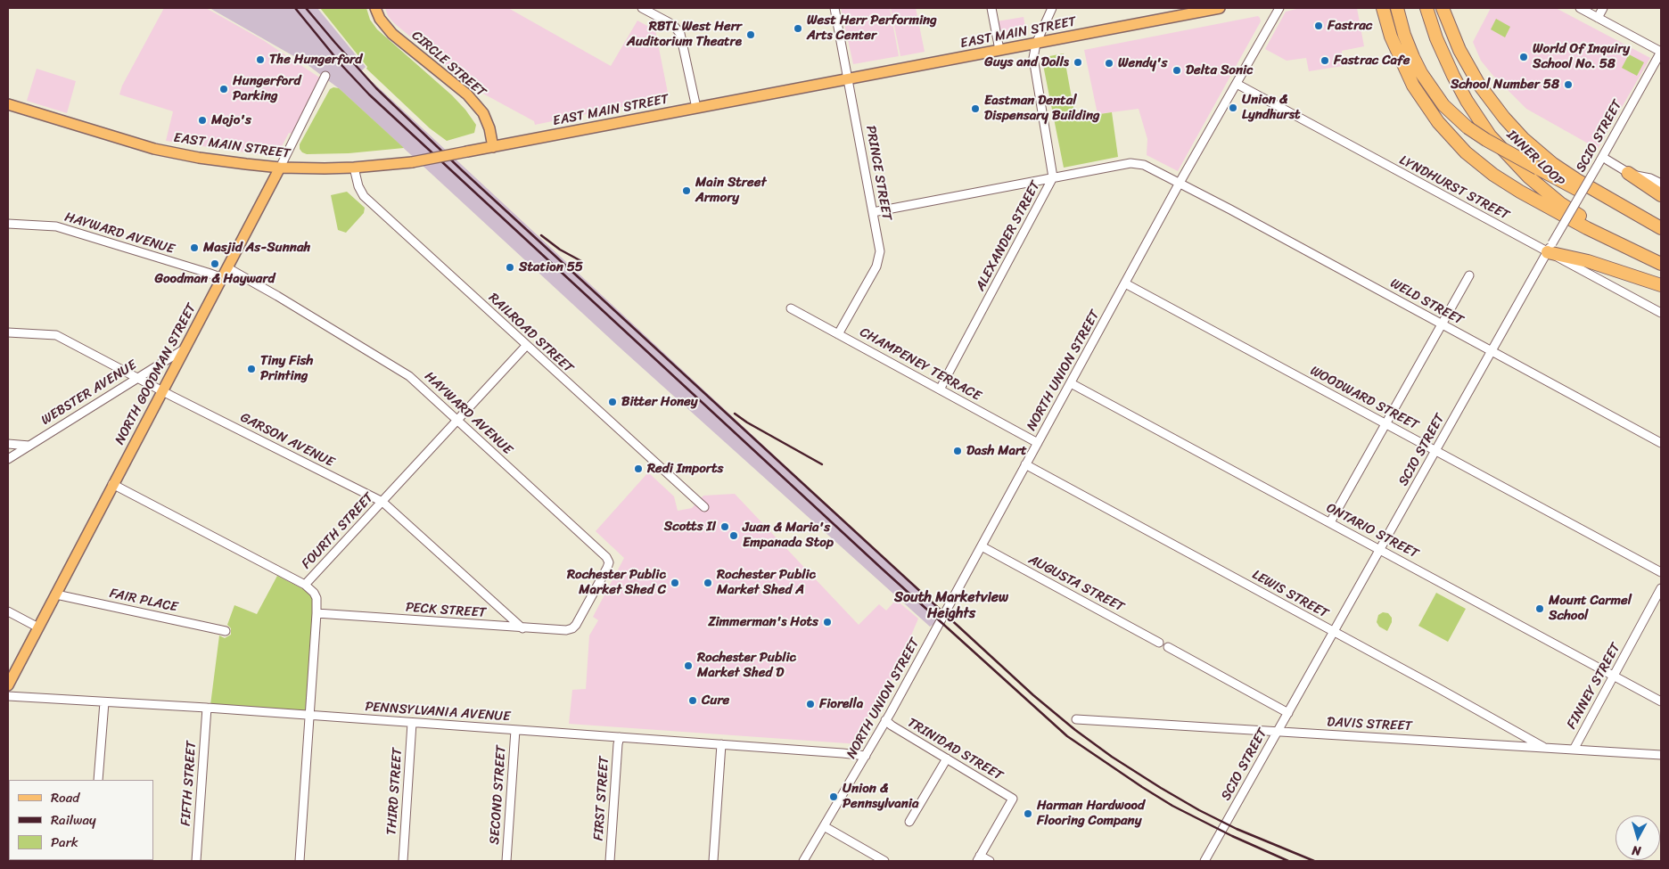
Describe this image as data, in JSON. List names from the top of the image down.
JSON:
{
  "streets": {
    "highway": ["INNER LOOP"],
    "main road": ["EAST MAIN STREET", "CIRCLE STREET", "NORTH GOODMAN STREET"],
    "street": [
      "SCIO STREET",
      "PRINCE STREET",
      "LYNDHURST STREET",
      "HAYWARD AVENUE",
      "ALEXANDER STREET",
      "WELD STREET",
      "RAILROAD STREET",
      "CHAMPENEY TERRACE",
      "NORTH UNION STREET",
      "WEBSTER AVENUE",
      "WOODWARD STREET",
      "GARSON AVENUE",
      "FOURTH STREET",
      "ONTARIO STREET",
      "AUGUSTA STREET",
      "LEWIS STREET",
      "FAIR PLACE",
      "PECK STREET",
      "FINNEY STREET",
      "PENNSYLVANIA AVENUE",
      "DAVIS STREET",
      "TRINIDAD STREET",
      "FIFTH STREET",
      "THIRD STREET",
      "SECOND STREET",
      "FIRST STREET"
    ]
  },
  "crossings": [
    ["EAST MAIN STREET", "CIRCLE STREET"],
    ["EAST MAIN STREET", "PRINCE STREET"],
    ["EAST MAIN STREET", "ALEXANDER STREET"],
    ["EAST MAIN STREET", "RAILROAD STREET"],
    ["EAST MAIN STREET", "NORTH GOODMAN STREET"],
    ["SCIO STREET", "LYNDHURST STREET"],
    ["SCIO STREET", "WELD STREET"],
    ["SCIO STREET", "WOODWARD STREET"],
    ["SCIO STREET", "ONTARIO STREET"],
    ["SCIO STREET", "LEWIS STREET"],
    ["SCIO STREET", "DAVIS STREET"],
    ["PRINCE STREET", "WELD STREET"],
    ["PRINCE STREET", "CHAMPENEY TERRACE"],
    ["LYNDHURST STREET", "NORTH UNION STREET"],
    ["HAYWARD AVENUE", "NORTH GOODMAN STREET"],
    ["HAYWARD AVENUE", "FOURTH STREET"],
    ["HAYWARD AVENUE", "PECK STREET"],
    ["ALEXANDER STREET", "WELD STREET"],
    ["ALEXANDER STREET", "CHAMPENEY TERRACE"],
    ["WELD STREET", "NORTH UNION STREET"],
    ["RAILROAD STREET", "FOURTH STREET"],
    ["CHAMPENEY TERRACE", "NORTH UNION STREET"],
    ["NORTH UNION STREET", "WOODWARD STREET"],
    ["NORTH UNION STREET", "ONTARIO STREET"],
    ["NORTH UNION STREET", "AUGUSTA STREET"],
    ["NORTH UNION STREET", "LEWIS STREET"],
    ["NORTH UNION STREET", "PENNSYLVANIA AVENUE"],
    ["NORTH UNION STREET", "TRINIDAD STREET"],
    ["NORTH GOODMAN STREET", "WEBSTER AVENUE"],
    ["NORTH GOODMAN STREET", "GARSON AVENUE"],
    ["NORTH GOODMAN STREET", "FAIR PLACE"],
    ["WEBSTER AVENUE", "GARSON AVENUE"],
    ["GARSON AVENUE", "FOURTH STREET"],
    ["GARSON AVENUE", "PECK STREET"],
    ["FOURTH STREET", "PECK STREET"],
    ["FOURTH STREET", "PENNSYLVANIA AVENUE"],
    ["ONTARIO STREET", "FINNEY STREET"],
    ["LEWIS STREET", "DAVIS STREET"],
    ["FINNEY STREET", "DAVIS STREET"],
    ["PENNSYLVANIA AVENUE", "FIFTH STREET"],
    ["PENNSYLVANIA AVENUE", "THIRD STREET"],
    ["PENNSYLVANIA AVENUE", "SECOND STREET"],
    ["PENNSYLVANIA AVENUE", "FIRST STREET"]
  ],
  "districts": ["South Marketview Heights"],
  "places": [
    "Fastrac",
    "West Herr Performing Arts Center",
    "RBTL West Herr Auditorium Theatre",
    "World Of Inquiry School No. 58",
    "The Hungerford",
    "Fastrac Cafe",
    "Guys and Dolls",
    "Wendy's",
    "Delta Sonic",
    "School Number 58",
    "Hungerford Parking",
    "Union & Lyndhurst",
    "Eastman Dental Dispensary Building",
    "Mojo's",
    "Main Street Armory",
    "Masjid As-Sunnah",
    "Goodman & Hayward",
    "Station 55",
    "Tiny Fish Printing",
    "Bitter Honey",
    "Dash Mart",
    "Redi Imports",
    "Scotts II",
    "Juan & Maria's Empanada Stop",
    "Rochester Public Market Shed C",
    "Rochester Public Market Shed A",
    "Mount Carmel School",
    "Zimmerman's Hots",
    "Rochester Public Market Shed D",
    "Cure",
    "Fiorella",
    "Union & Pennsylvania",
    "Harman Hardwood Flooring Company"
  ],
  "legend": ["Road", "Railway", "Park"],
  "north": "bottom"
}
